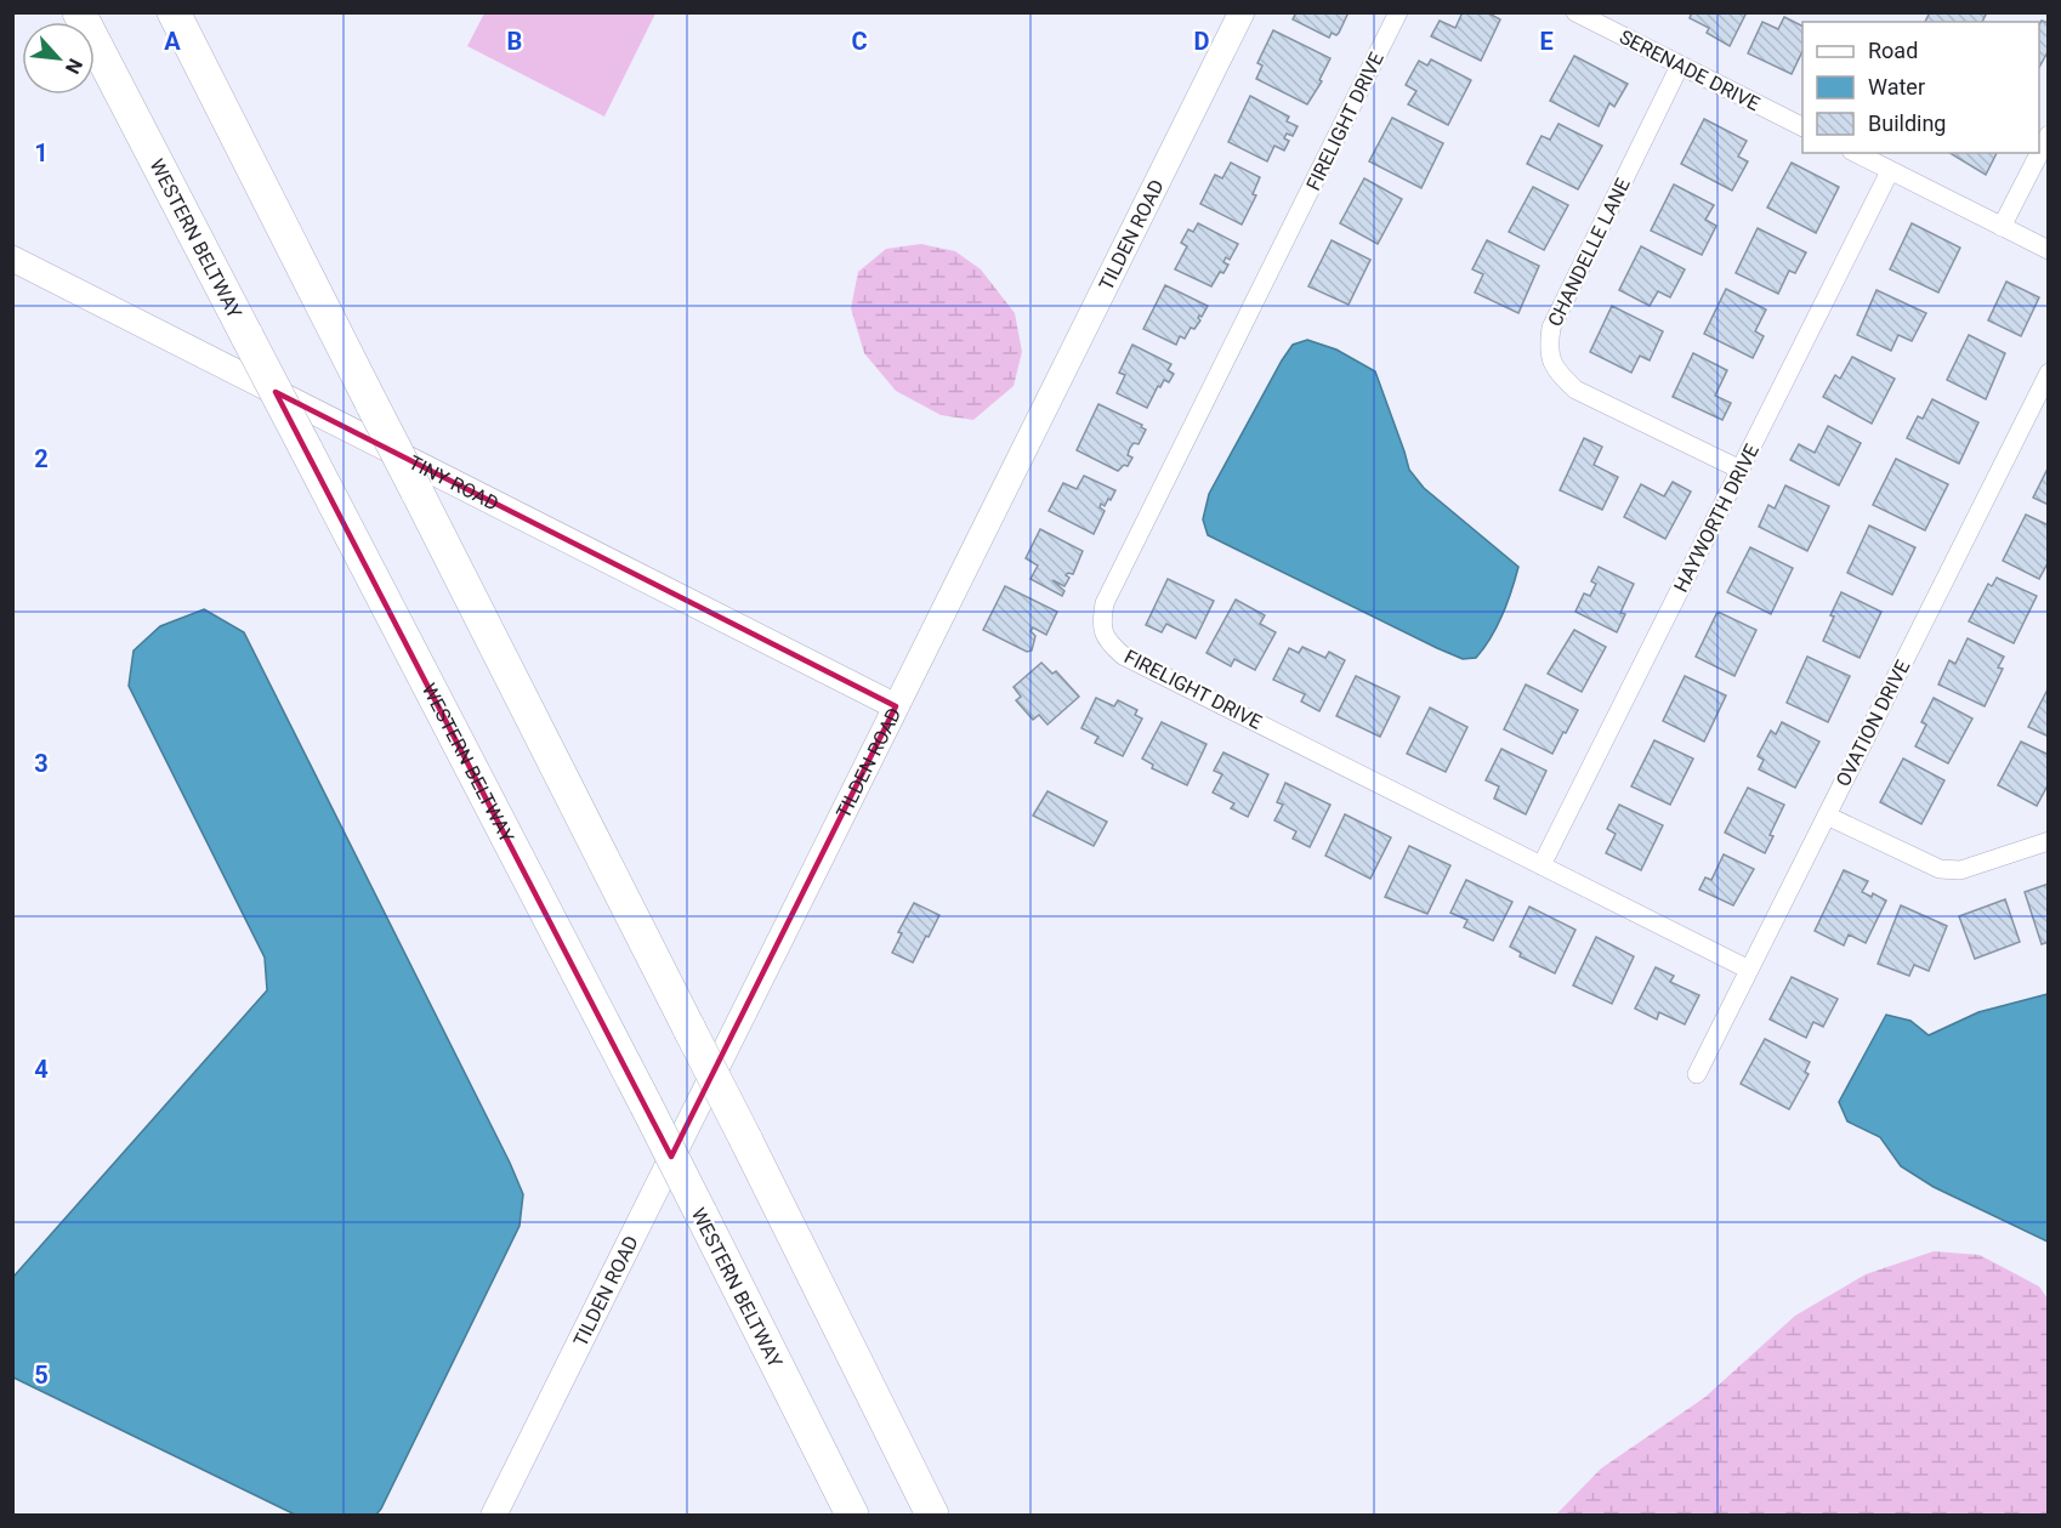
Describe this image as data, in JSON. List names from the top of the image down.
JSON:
{
  "streets": {
    "highway": ["WESTERN BELTWAY"],
    "street": [
      "SERENADE DRIVE",
      "FIRELIGHT DRIVE",
      "TILDEN ROAD",
      "CHANDELLE LANE",
      "TINY ROAD",
      "HAYWORTH DRIVE",
      "OVATION DRIVE"
    ]
  },
  "crossings": [
    ["SERENADE DRIVE", "CHANDELLE LANE"],
    ["FIRELIGHT DRIVE", "HAYWORTH DRIVE"],
    ["FIRELIGHT DRIVE", "OVATION DRIVE"],
    ["TILDEN ROAD", "TINY ROAD"],
    ["CHANDELLE LANE", "HAYWORTH DRIVE"]
  ],
  "legend": ["Road", "Water", "Building"],
  "north": "bottom right",
  "grid": {
    "columns": [
      "A",
      "B",
      "C",
      "D",
      "E"
    ],
    "rows": [
      "1",
      "2",
      "3",
      "4",
      "5"
    ]
  }
}
